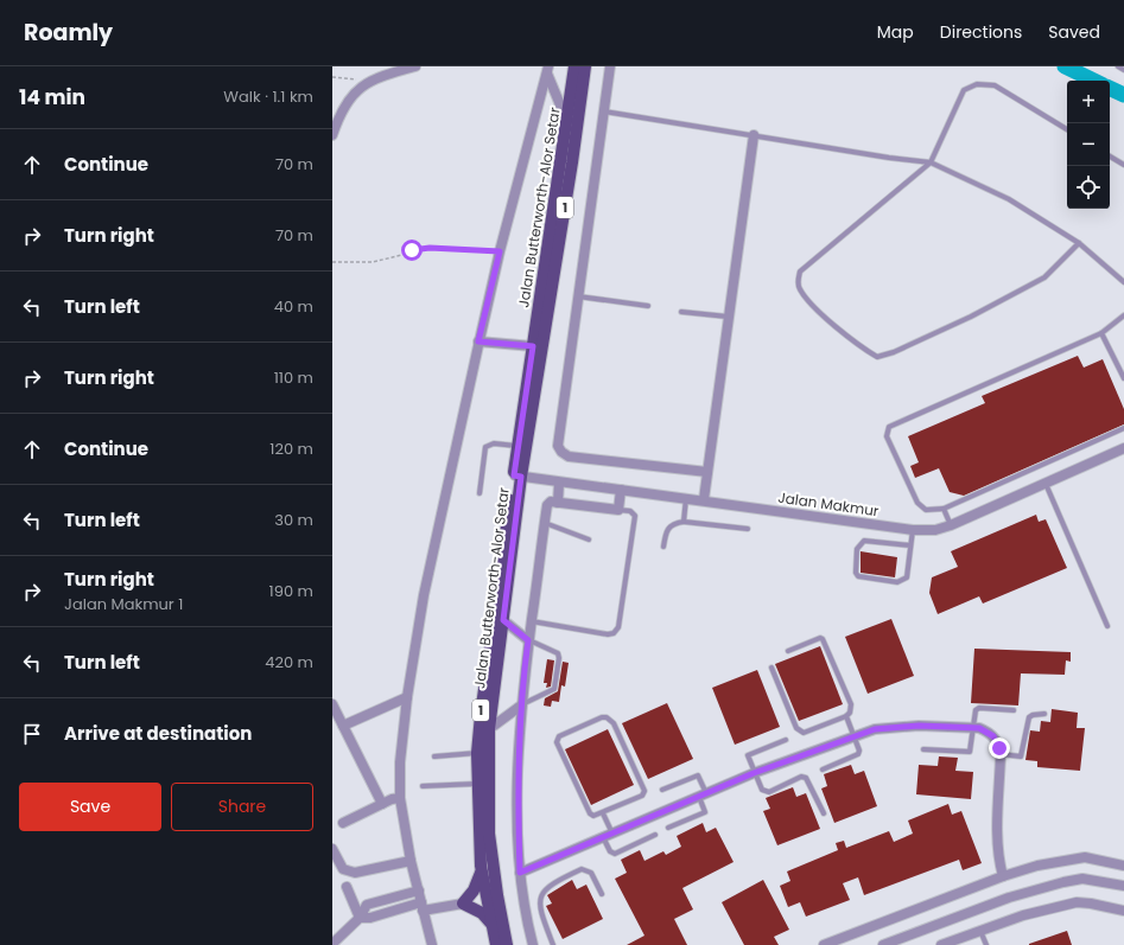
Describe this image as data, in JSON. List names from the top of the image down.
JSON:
{
  "streets": {
    "main road": ["Jalan Butterworth-Alor Setar", "1"],
    "street": ["Jalan Makmur"]
  },
  "crossings": [
    ["Jalan Butterworth-Alor Setar", "Jalan Makmur"]
  ],
  "page": {
    "header": "Roamly",
    "nav": ["Map", "Directions", "Saved"],
    "heading": ["14 min", "Walk · 1.1 km"],
    "map_buttons": ["+", "−"],
    "list": [
      ["Continue", "70 m"],
      ["Turn right", "70 m"],
      ["Turn left", "40 m"],
      ["Turn right", "110 m"],
      ["Continue", "120 m"],
      ["Turn left", "30 m"],
      ["Turn right", "Jalan Makmur 1", "190 m"],
      ["Turn left", "420 m"],
      "Arrive at destination"
    ],
    "buttons": ["Save", "Share"]
  }
}
